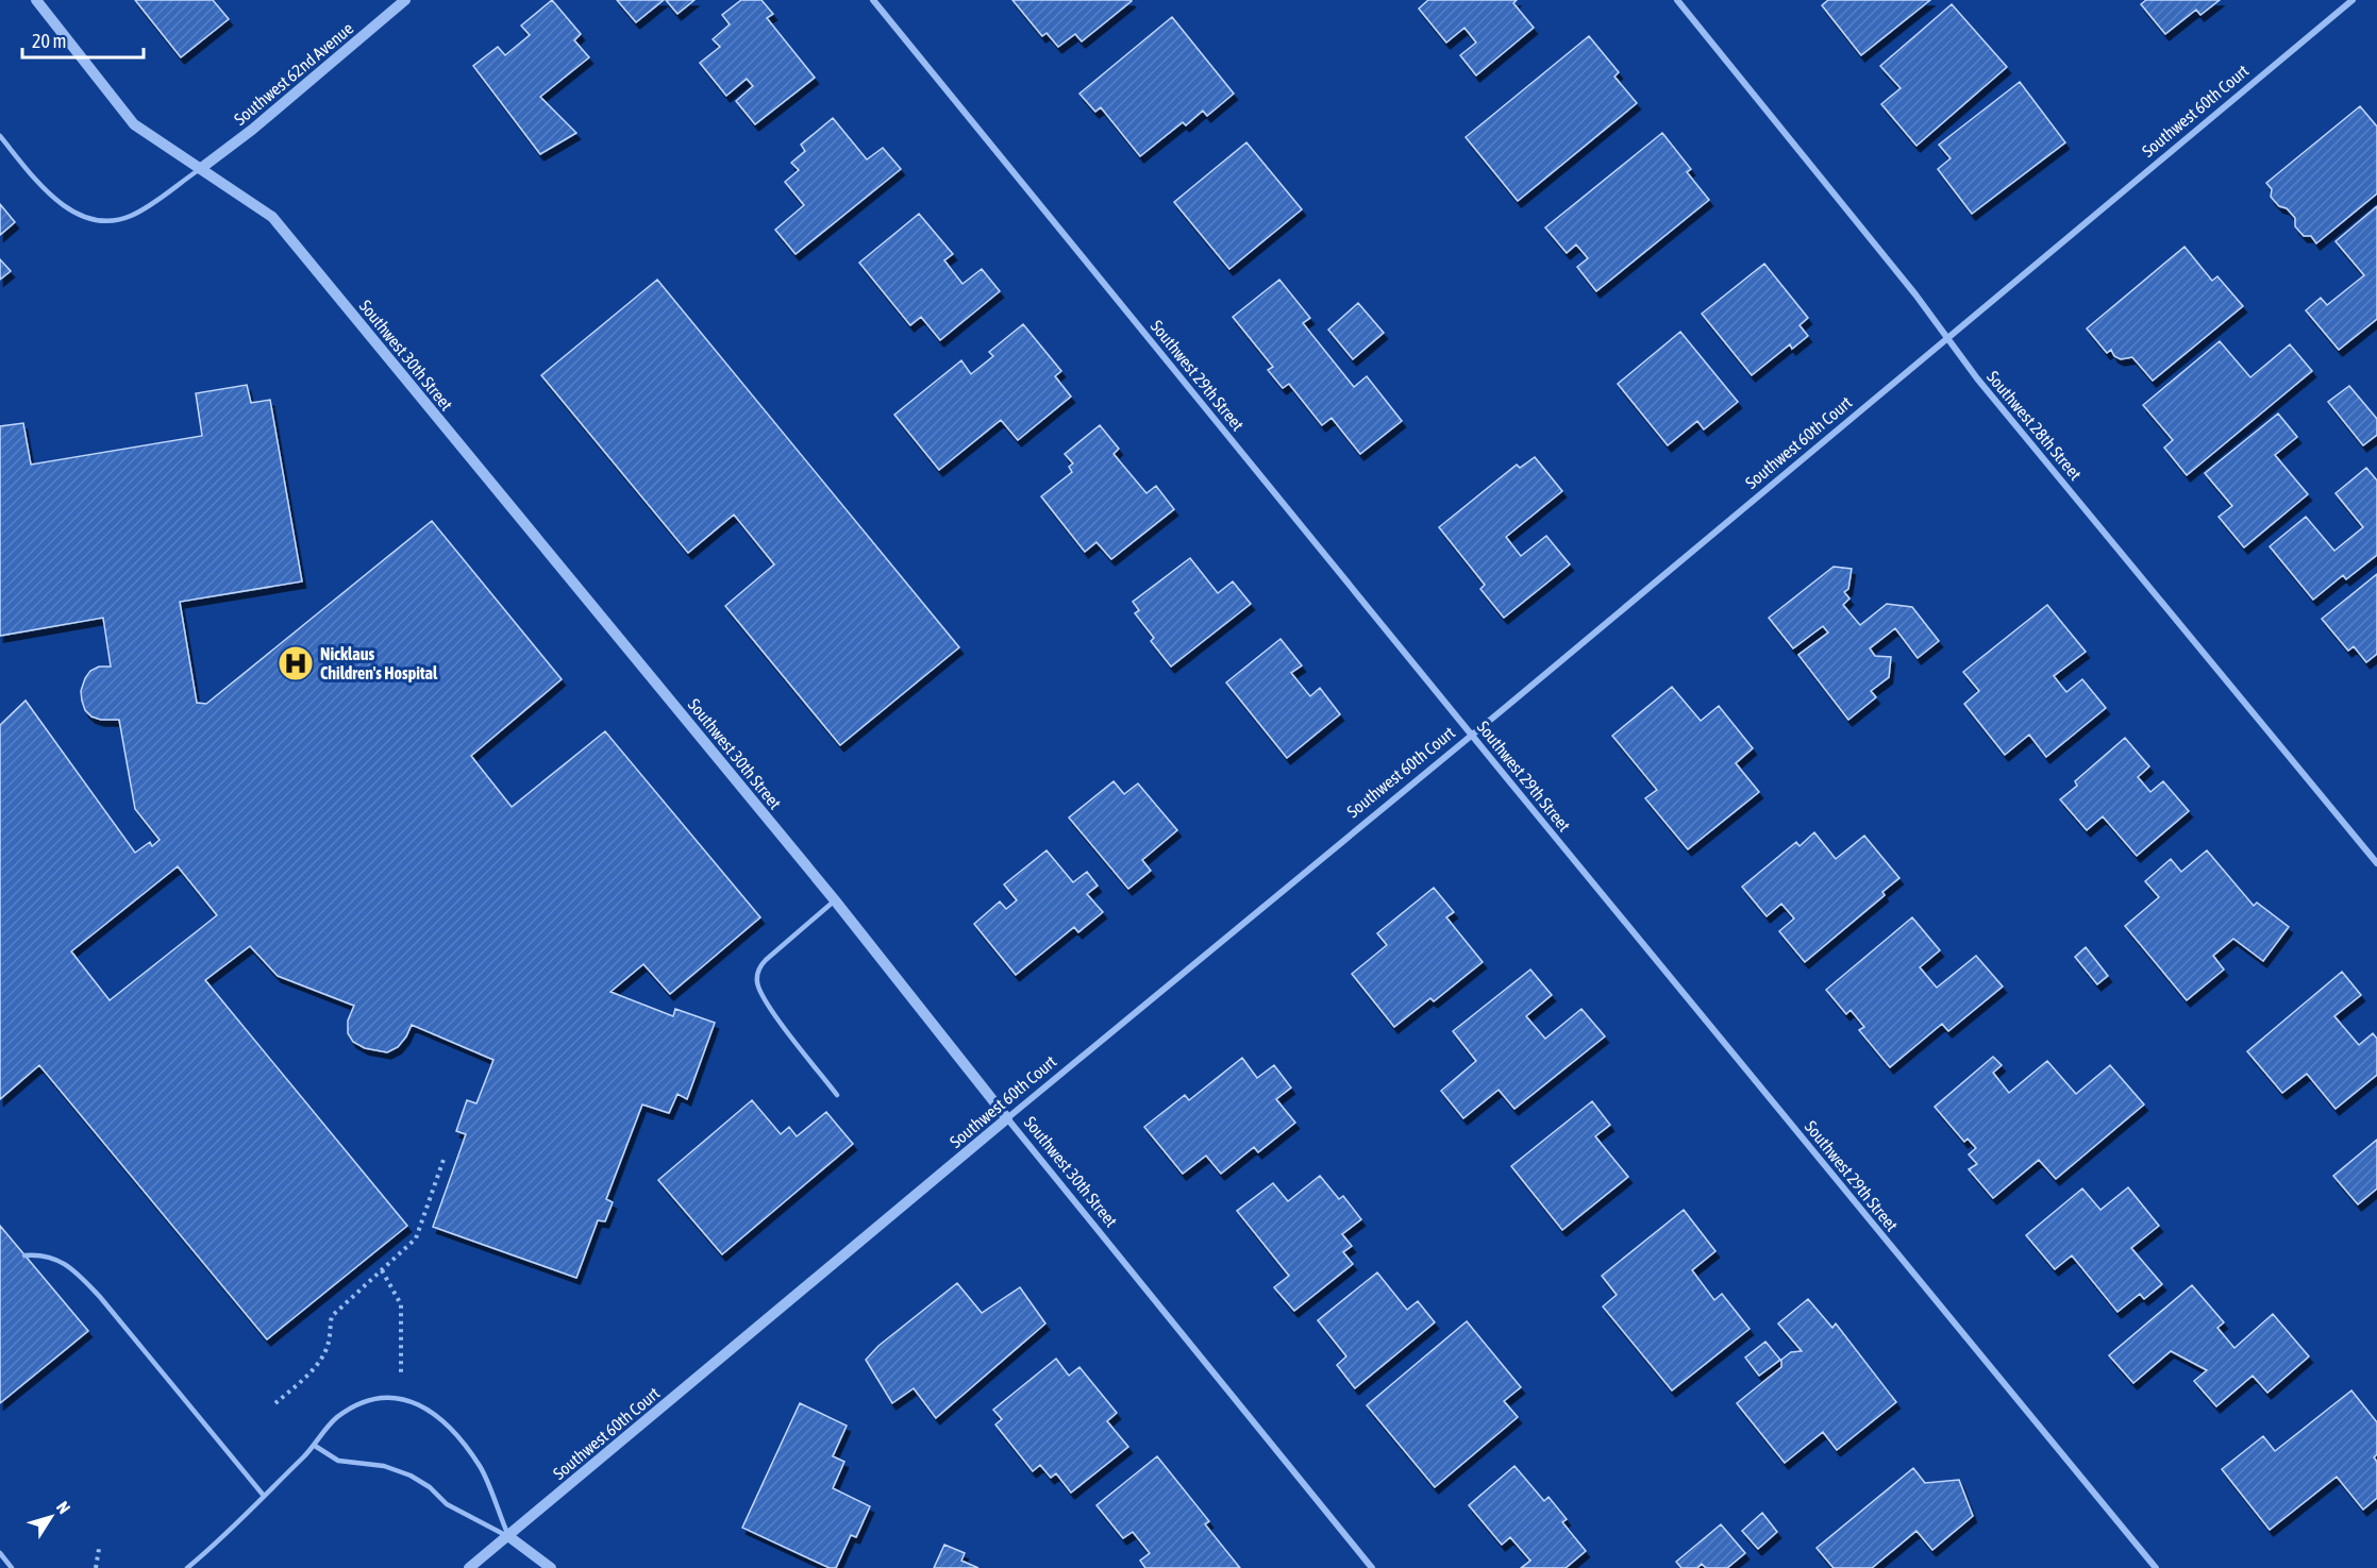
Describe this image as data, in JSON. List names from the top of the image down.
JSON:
{
  "streets": {
    "street": [
      "Southwest 62nd Avenue",
      "Southwest 60th Court",
      "Southwest 30th Street",
      "Southwest 29th Street",
      "Southwest 28th Street"
    ]
  },
  "crossings": [
    ["Southwest 62nd Avenue", "Southwest 30th Street"],
    ["Southwest 60th Court", "Southwest 30th Street"],
    ["Southwest 60th Court", "Southwest 29th Street"],
    ["Southwest 60th Court", "Southwest 28th Street"]
  ],
  "places": {
    "hospital": ["Nicklaus Children's Hospital"]
  },
  "scale_bar": "20 m",
  "north": "top right"
}
